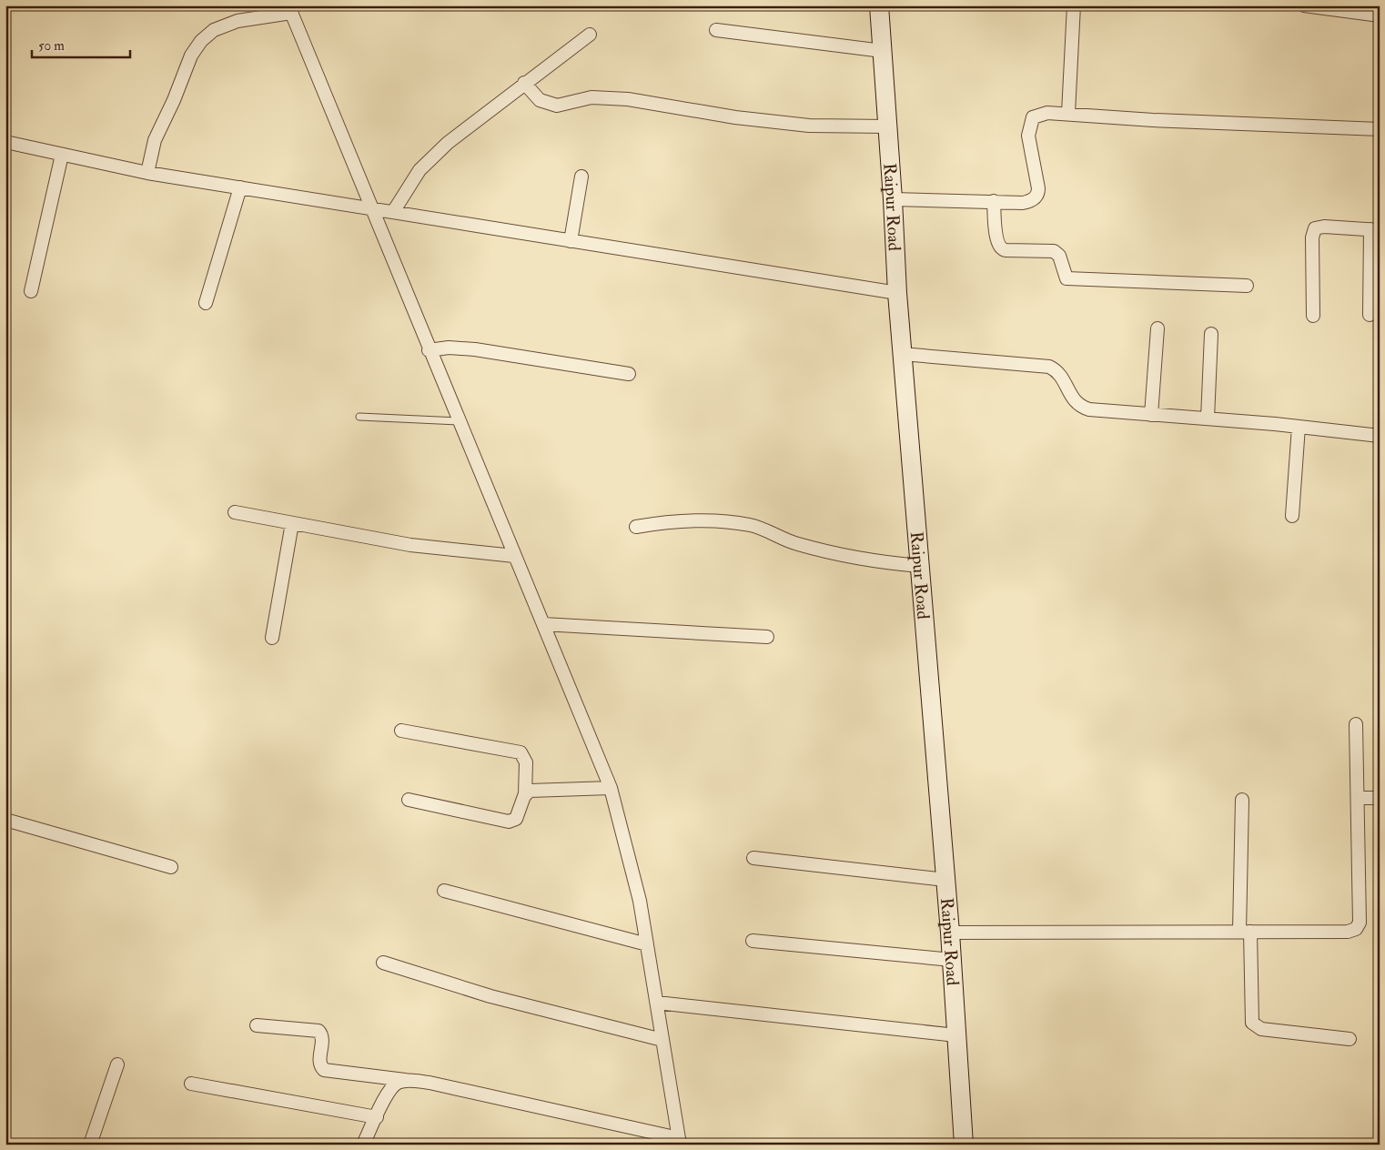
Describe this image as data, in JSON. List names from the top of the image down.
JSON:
{
  "streets": {
    "main road": ["Raipur Road"]
  },
  "scale_bar": "50 m"
}
